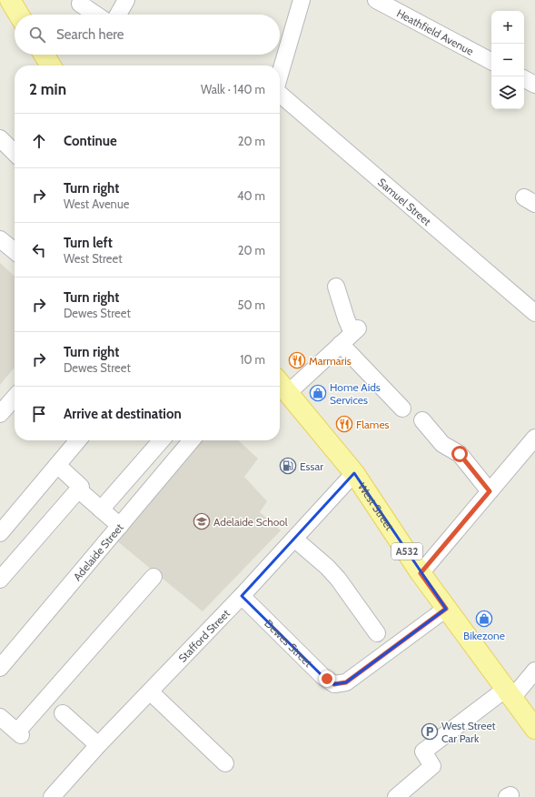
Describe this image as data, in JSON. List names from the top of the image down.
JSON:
{
  "streets": {
    "main road": ["West Street", "A532"],
    "street": [
      "Heathfield Avenue",
      "Samuel Street",
      "Adelaide Street",
      "Stafford Street",
      "Dewes Street"
    ]
  },
  "crossings": [
    ["West Street", "Stafford Street"],
    ["West Street", "Dewes Street"],
    ["Stafford Street", "Dewes Street"]
  ],
  "places": {
    "restaurant": ["Marmaris", "Flames"],
    "shop": ["Home Aids Services", "Bikezone"],
    "fuel station": ["Essar"],
    "school or university": ["Adelaide School"],
    "parking": ["West Street Car Park"]
  },
  "page": {
    "map_buttons": ["+", "−"],
    "search": "Search here",
    "heading": ["2 min", "Walk · 140 m"],
    "list": [
      ["Continue", "20 m"],
      ["Turn right", "West Avenue", "40 m"],
      ["Turn left", "West Street", "20 m"],
      ["Turn right", "Dewes Street", "50 m"],
      ["Turn right", "Dewes Street", "10 m"],
      "Arrive at destination"
    ]
  }
}
